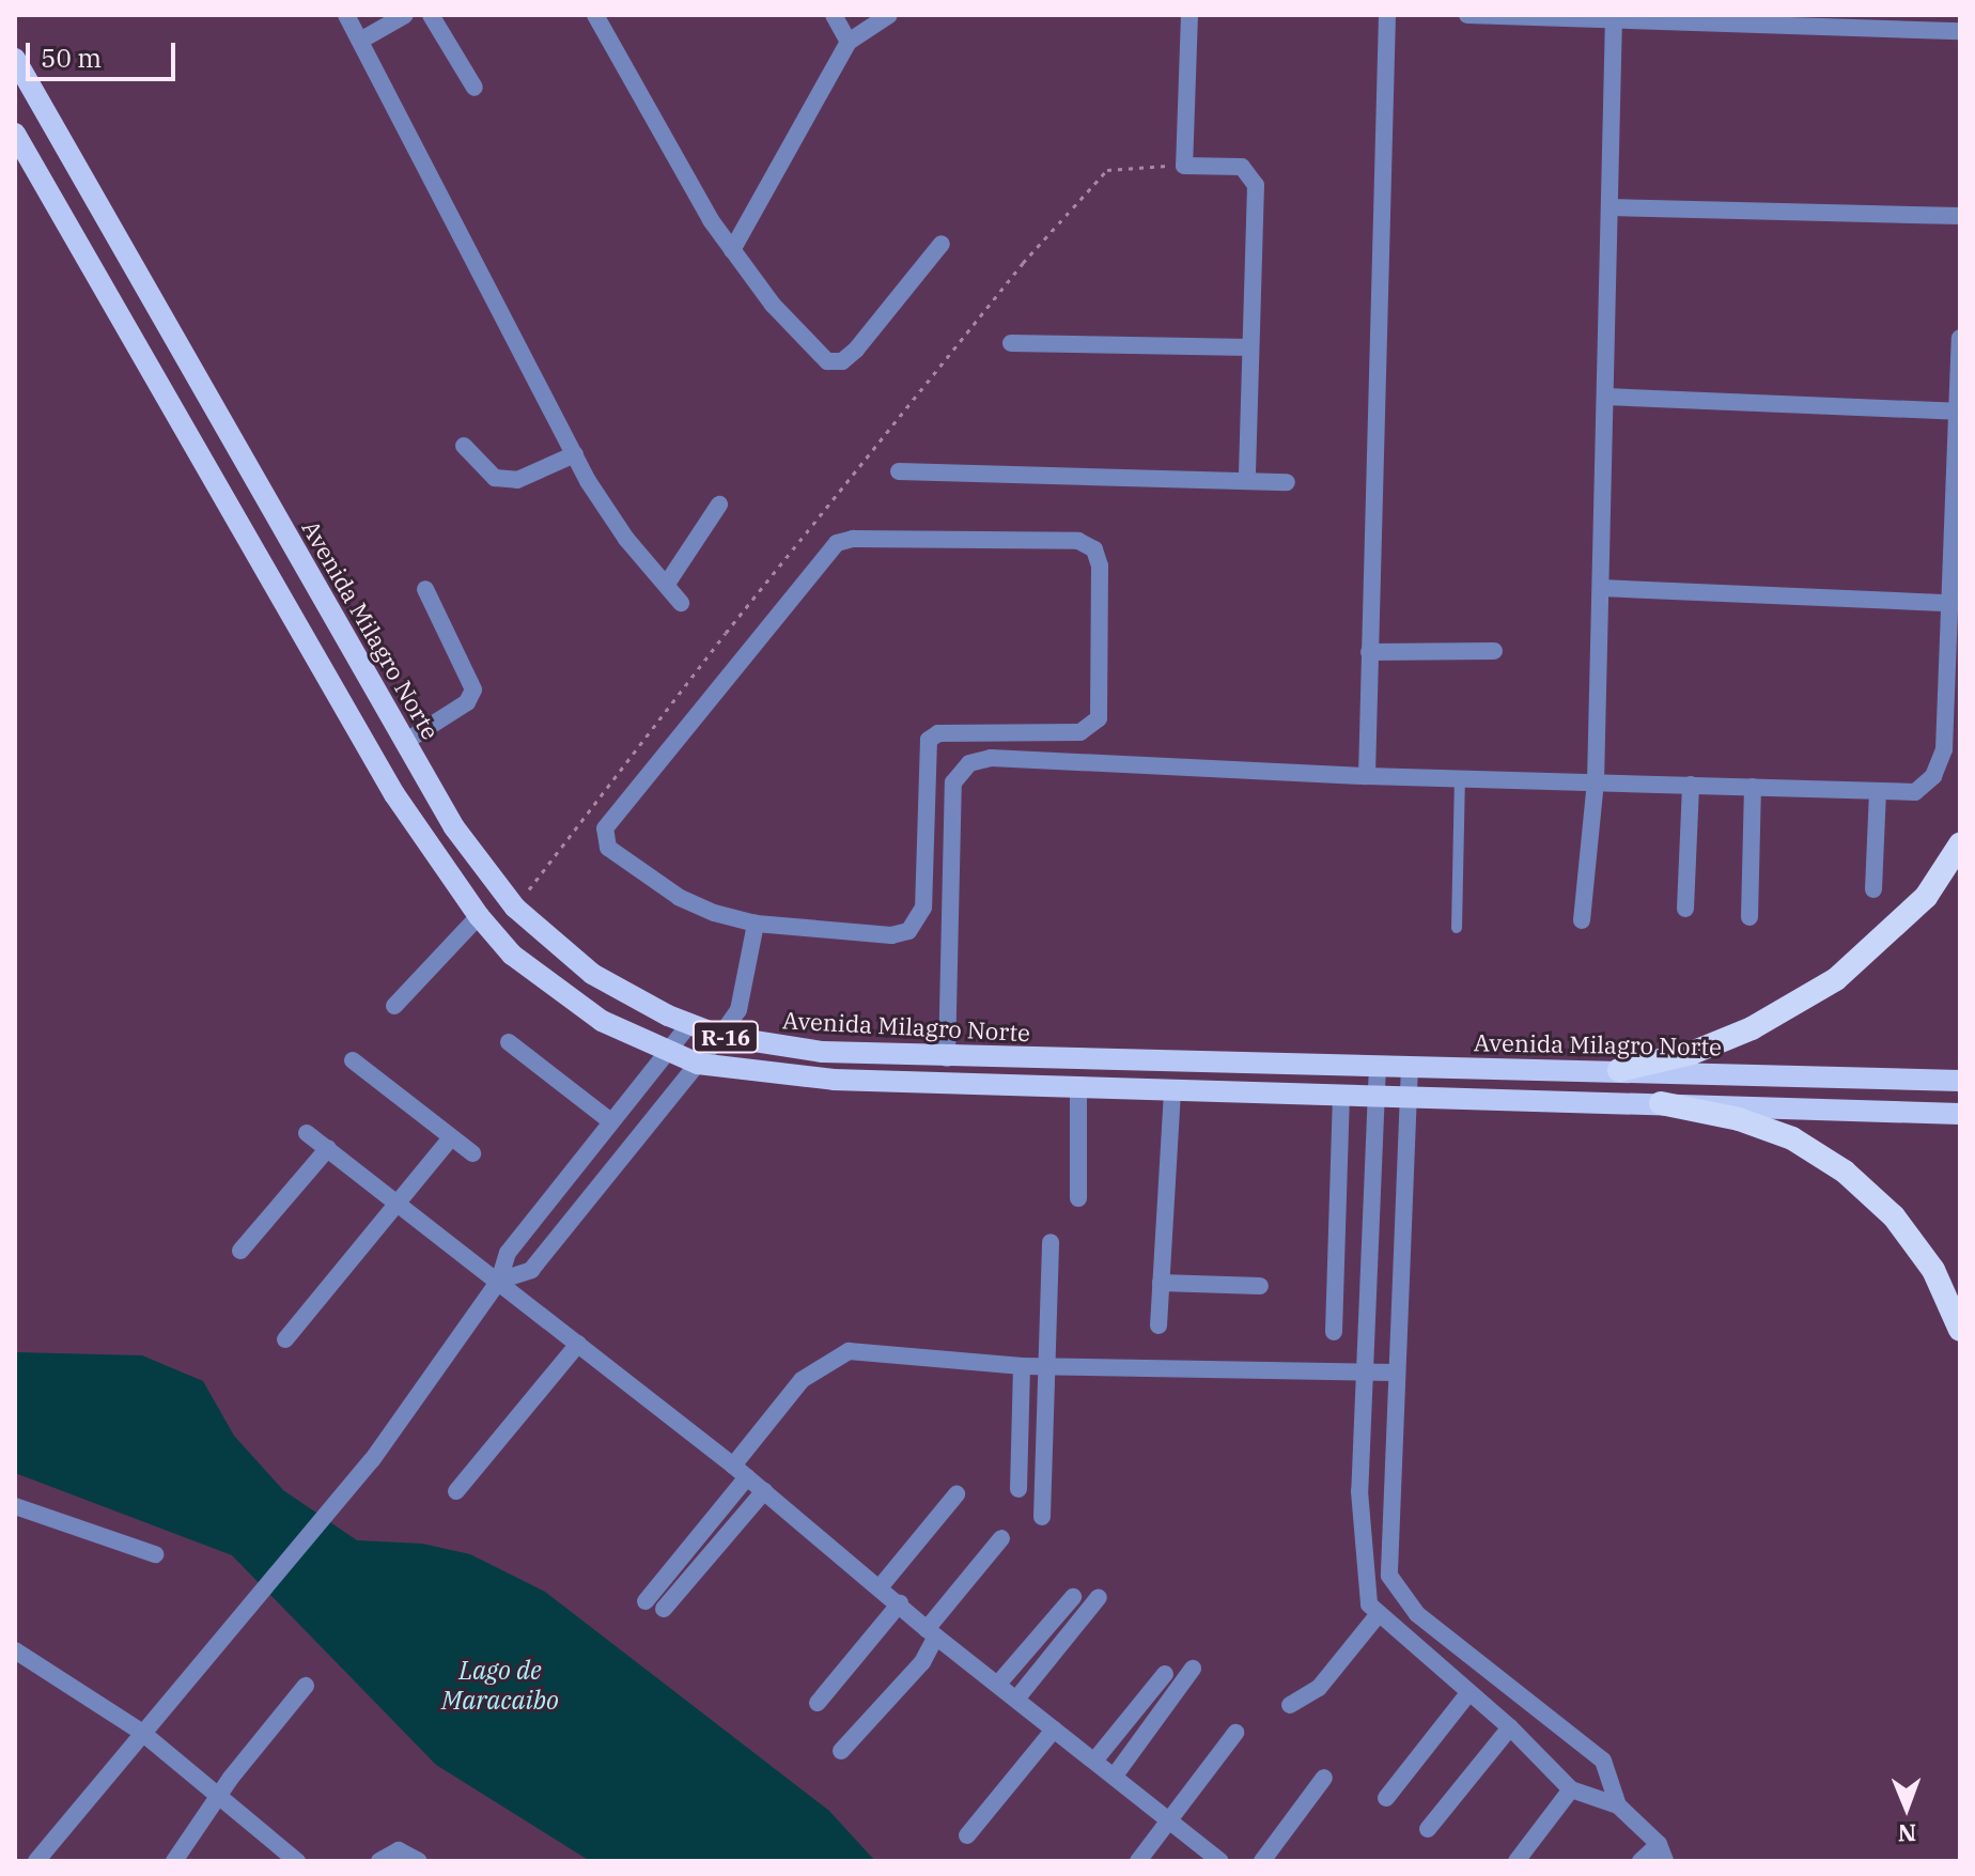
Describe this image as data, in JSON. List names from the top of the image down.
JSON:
{
  "streets": {
    "main road": ["Avenida Milagro Norte", "R-16"]
  },
  "water": ["Lago de Maracaibo"],
  "scale_bar": "50 m",
  "north": "bottom"
}
